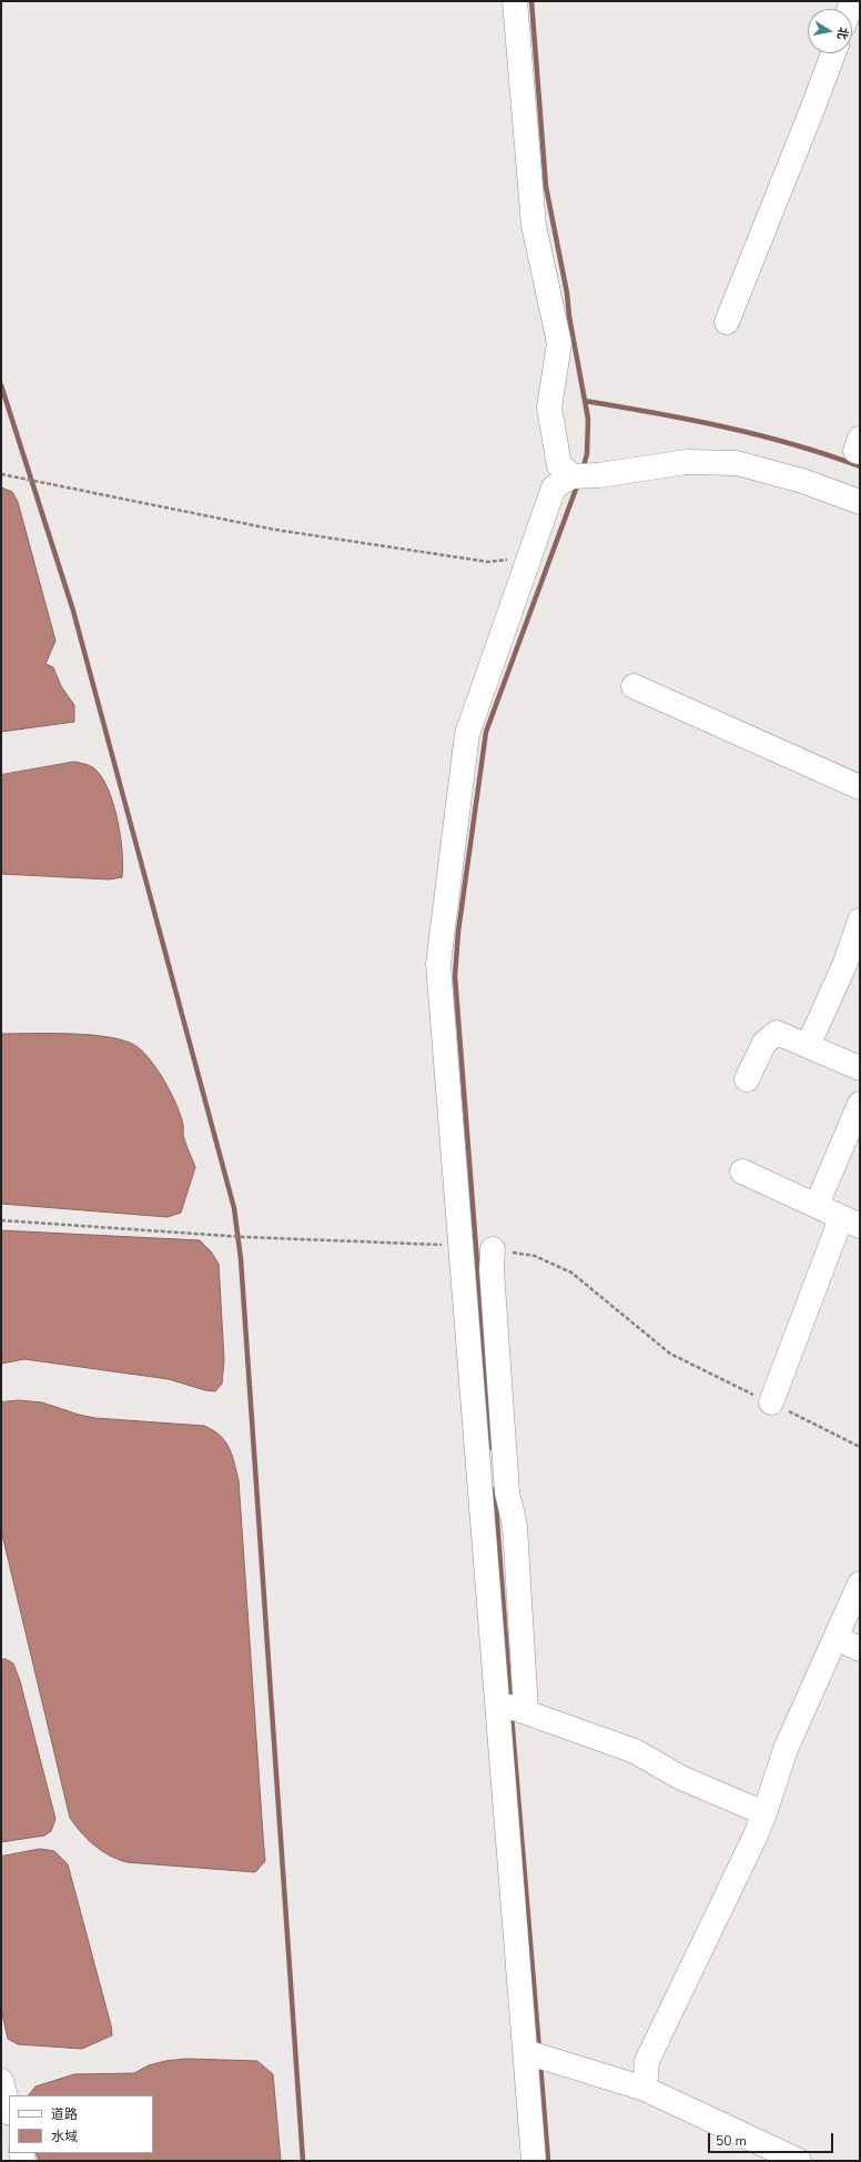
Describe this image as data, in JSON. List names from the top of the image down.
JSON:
{
  "legend": ["道路", "水域"],
  "scale_bar": "50 m",
  "north": "right"
}
